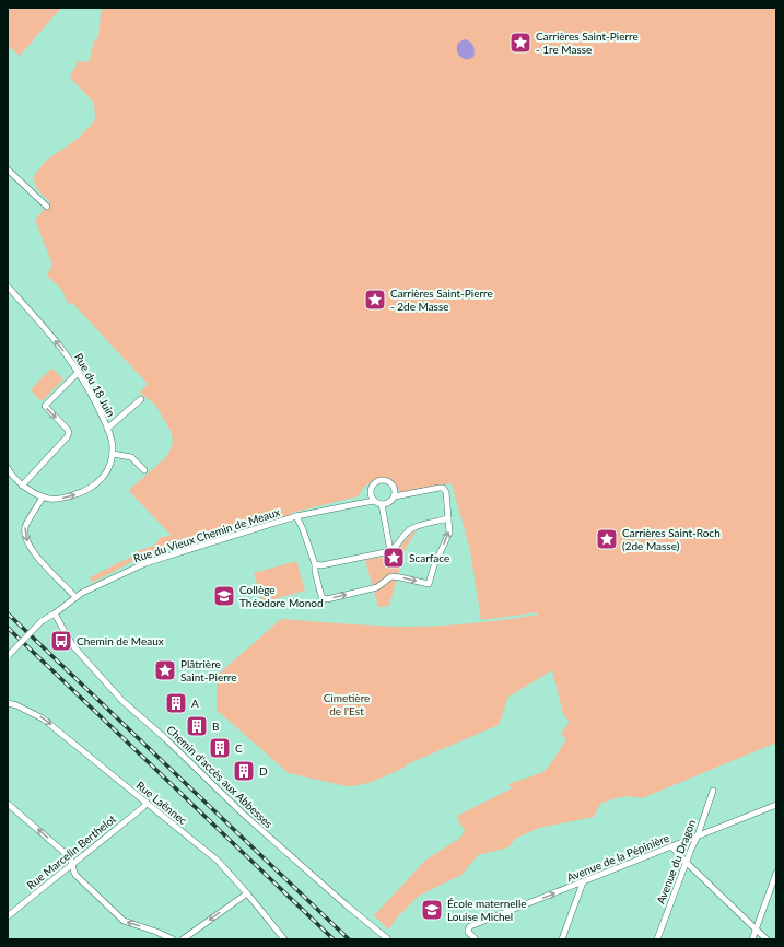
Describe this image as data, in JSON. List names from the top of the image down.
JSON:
{
  "streets": {
    "street": [
      "Rue du 18 Juin",
      "Rue du Vieux Chemin de Meaux",
      "Chemin d'accès aux Abbesses",
      "Rue Laënnec",
      "Rue Marcelin Berthelot",
      "Avenue de la Pépinière",
      "Avenue du Dragon"
    ]
  },
  "crossings": [
    ["Rue du Vieux Chemin de Meaux", "Chemin d'accès aux Abbesses"],
    ["Rue Laënnec", "Rue Marcelin Berthelot"],
    ["Avenue de la Pépinière", "Avenue du Dragon"]
  ],
  "one_way": ["Rue du 18 Juin", "Rue Laënnec", "Avenue de la Pépinière"],
  "parks": ["Cimetière de l'Est"],
  "places": {
    "place": [
      "Carrières Saint-Pierre - 1re Masse",
      "Carrières Saint-Pierre - 2de Masse",
      "Carrières Saint-Roch (2de Masse)",
      "Scarface",
      "Plâtrière Saint-Pierre"
    ],
    "school or university": ["Collège Théodore Monod", "École maternelle Louise Michel"],
    "bus stop": ["Chemin de Meaux"],
    "building": [
      "A",
      "B",
      "C",
      "D"
    ]
  }
}
